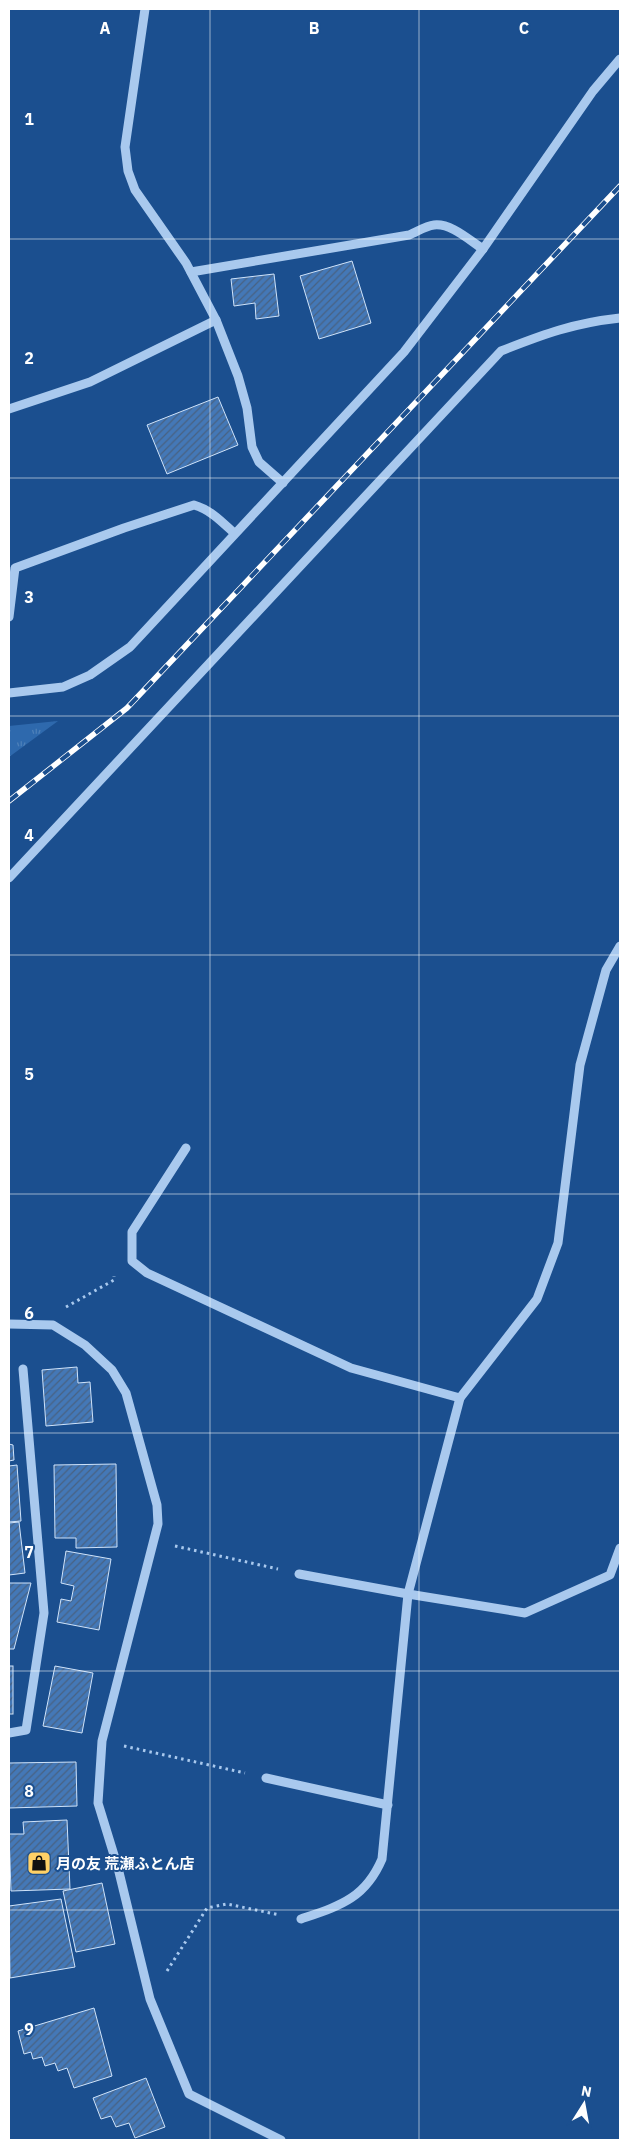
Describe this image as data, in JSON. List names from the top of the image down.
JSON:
{
  "places": {
    "shop": ["月の友 荒瀬ふとん店"]
  },
  "north": "top",
  "grid": {
    "columns": ["A", "B", "C"],
    "rows": [
      "1",
      "2",
      "3",
      "4",
      "5",
      "6",
      "7",
      "8",
      "9"
    ]
  }
}
